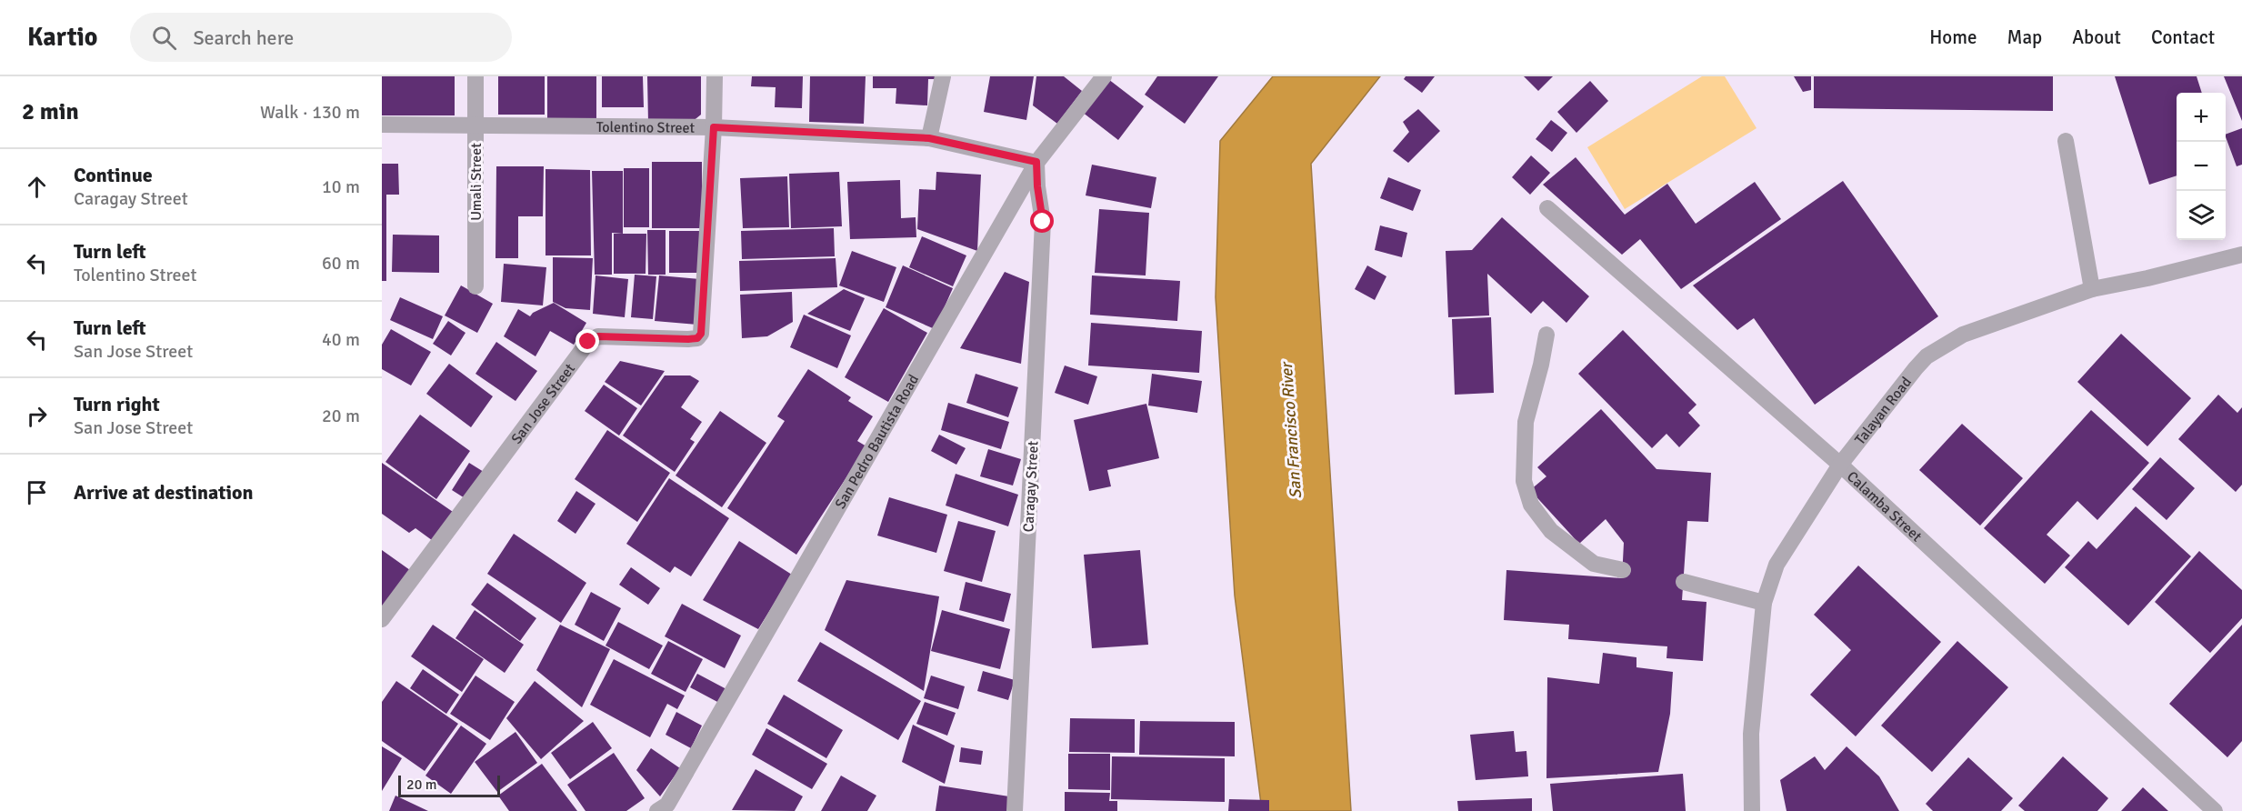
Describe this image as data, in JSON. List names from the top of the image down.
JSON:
{
  "streets": {
    "street": [
      "Tolentino Street",
      "Umali Street",
      "San Jose Street",
      "Talayan Road",
      "San Pedro Bautista Road",
      "Caragay Street",
      "Calamba Street"
    ]
  },
  "crossings": [
    ["Tolentino Street", "Umali Street"],
    ["Tolentino Street", "San Jose Street"],
    ["Tolentino Street", "San Pedro Bautista Road"],
    ["Tolentino Street", "Caragay Street"],
    ["Talayan Road", "Calamba Street"],
    ["San Pedro Bautista Road", "Caragay Street"]
  ],
  "water": ["San Francisco River"],
  "scale_bar": "20 m",
  "page": {
    "header": "Kartio",
    "search": "Search here",
    "nav": [
      "Home",
      "Map",
      "About",
      "Contact"
    ],
    "heading": ["2 min", "Walk · 130 m"],
    "map_buttons": ["+", "−"],
    "list": [
      ["Continue", "Caragay Street", "10 m"],
      ["Turn left", "Tolentino Street", "60 m"],
      ["Turn left", "San Jose Street", "40 m"],
      ["Turn right", "San Jose Street", "20 m"],
      "Arrive at destination"
    ],
    "scale": "20 m"
  }
}
